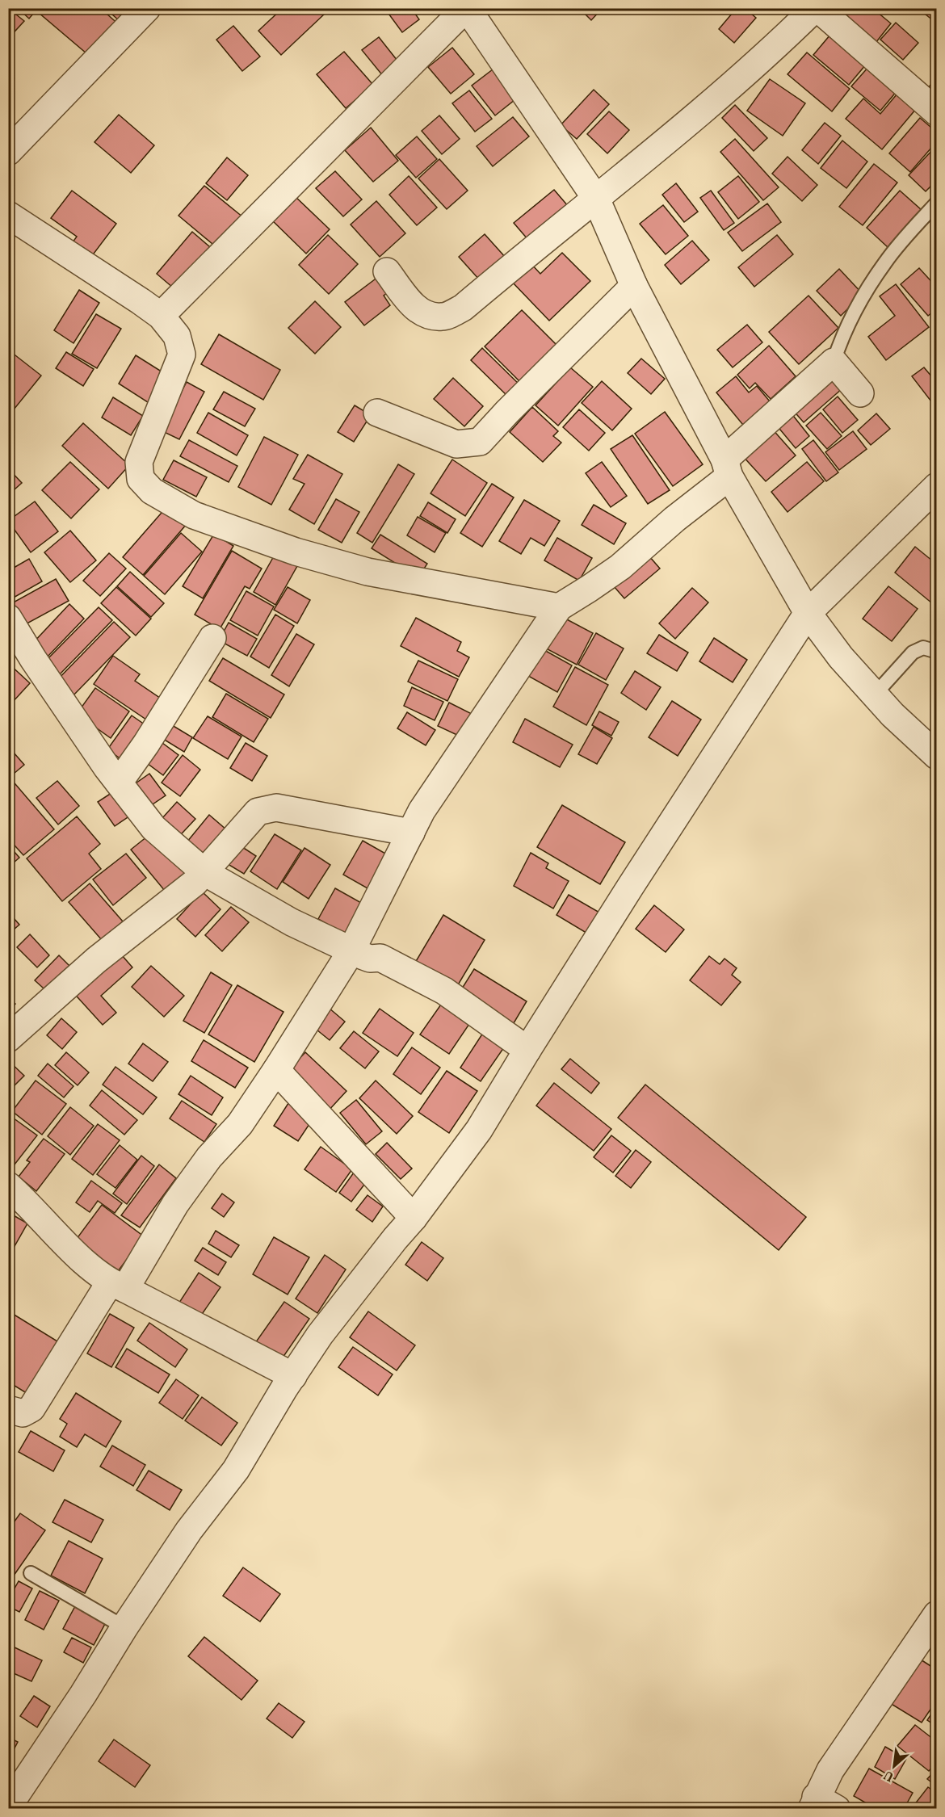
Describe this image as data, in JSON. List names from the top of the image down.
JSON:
{
  "north": "bottom left"
}
